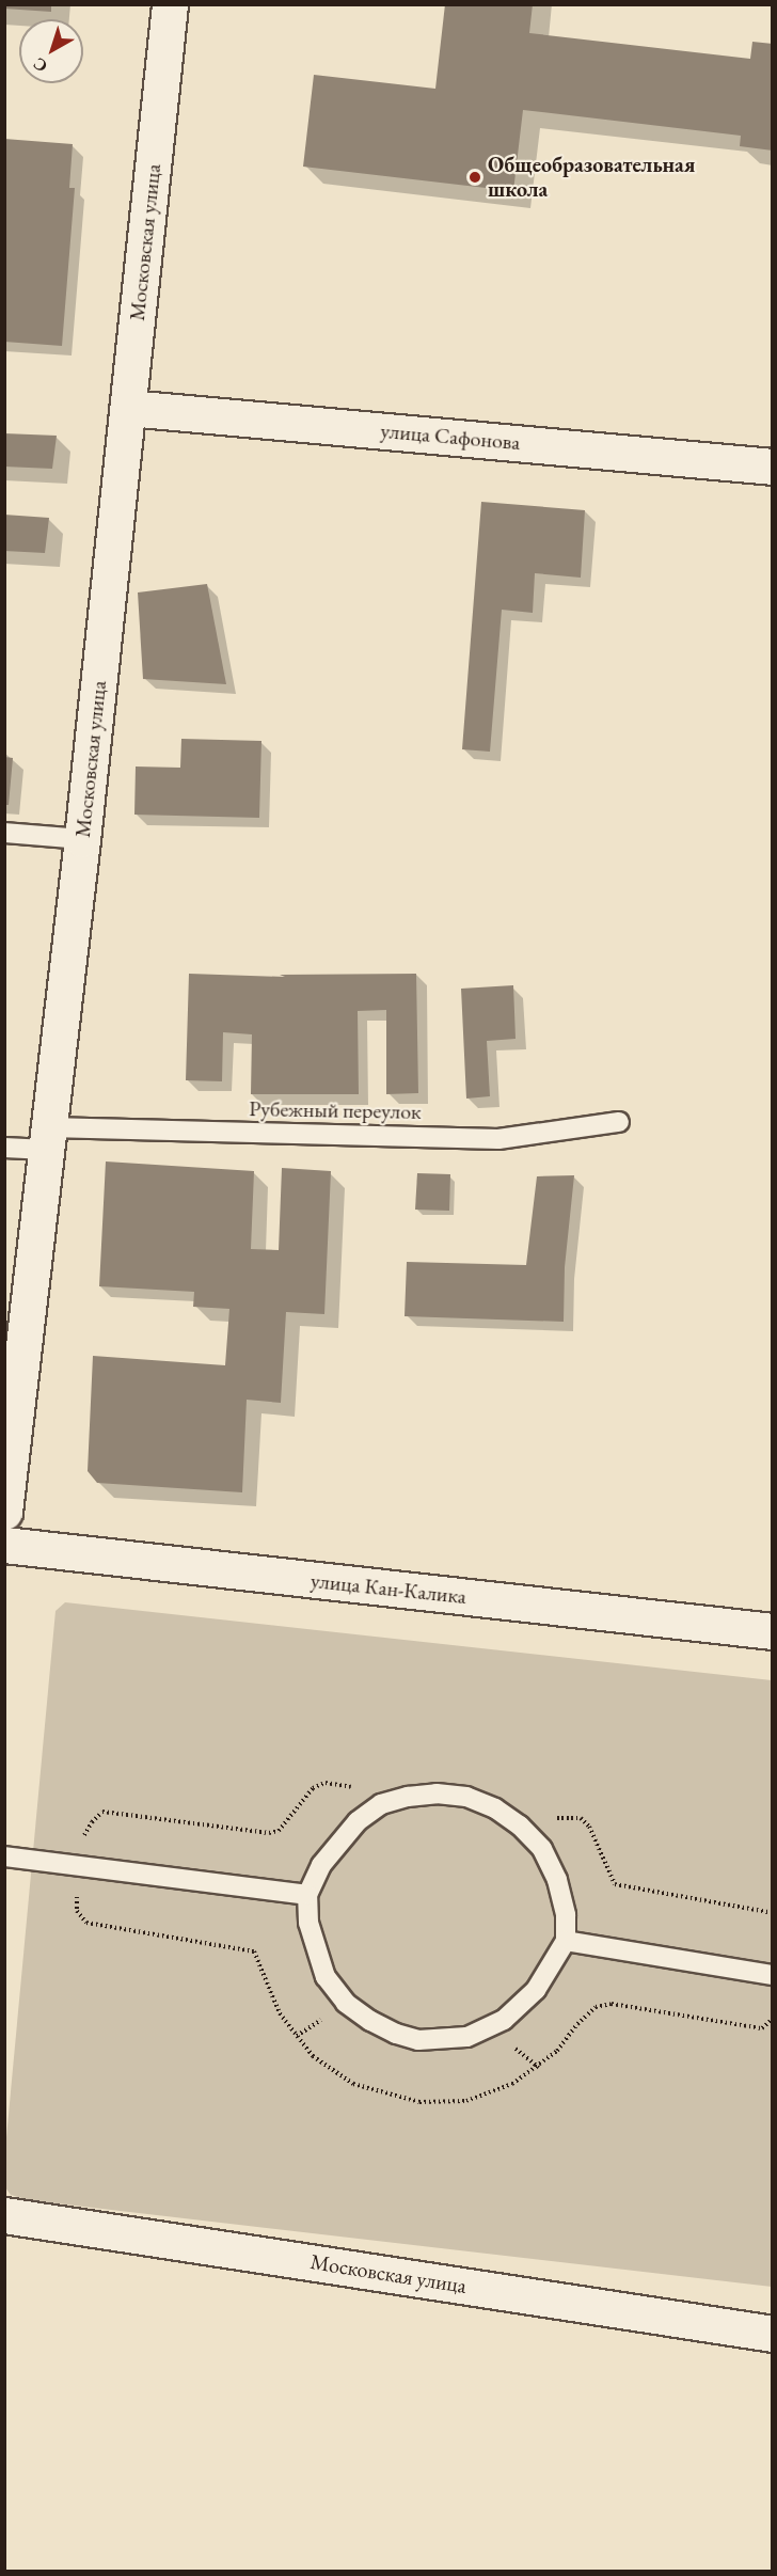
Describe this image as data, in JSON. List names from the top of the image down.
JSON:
{
  "streets": {
    "street": ["Московская улица", "улица Сафонова", "улица Кан-Калика"],
    "lane": ["Рубежный переулок"]
  },
  "crossings": [
    ["Московская улица", "улица Сафонова"],
    ["Московская улица", "Рубежный переулок"]
  ],
  "places": ["Общеобразовательная школа"],
  "north": "bottom left"
}
